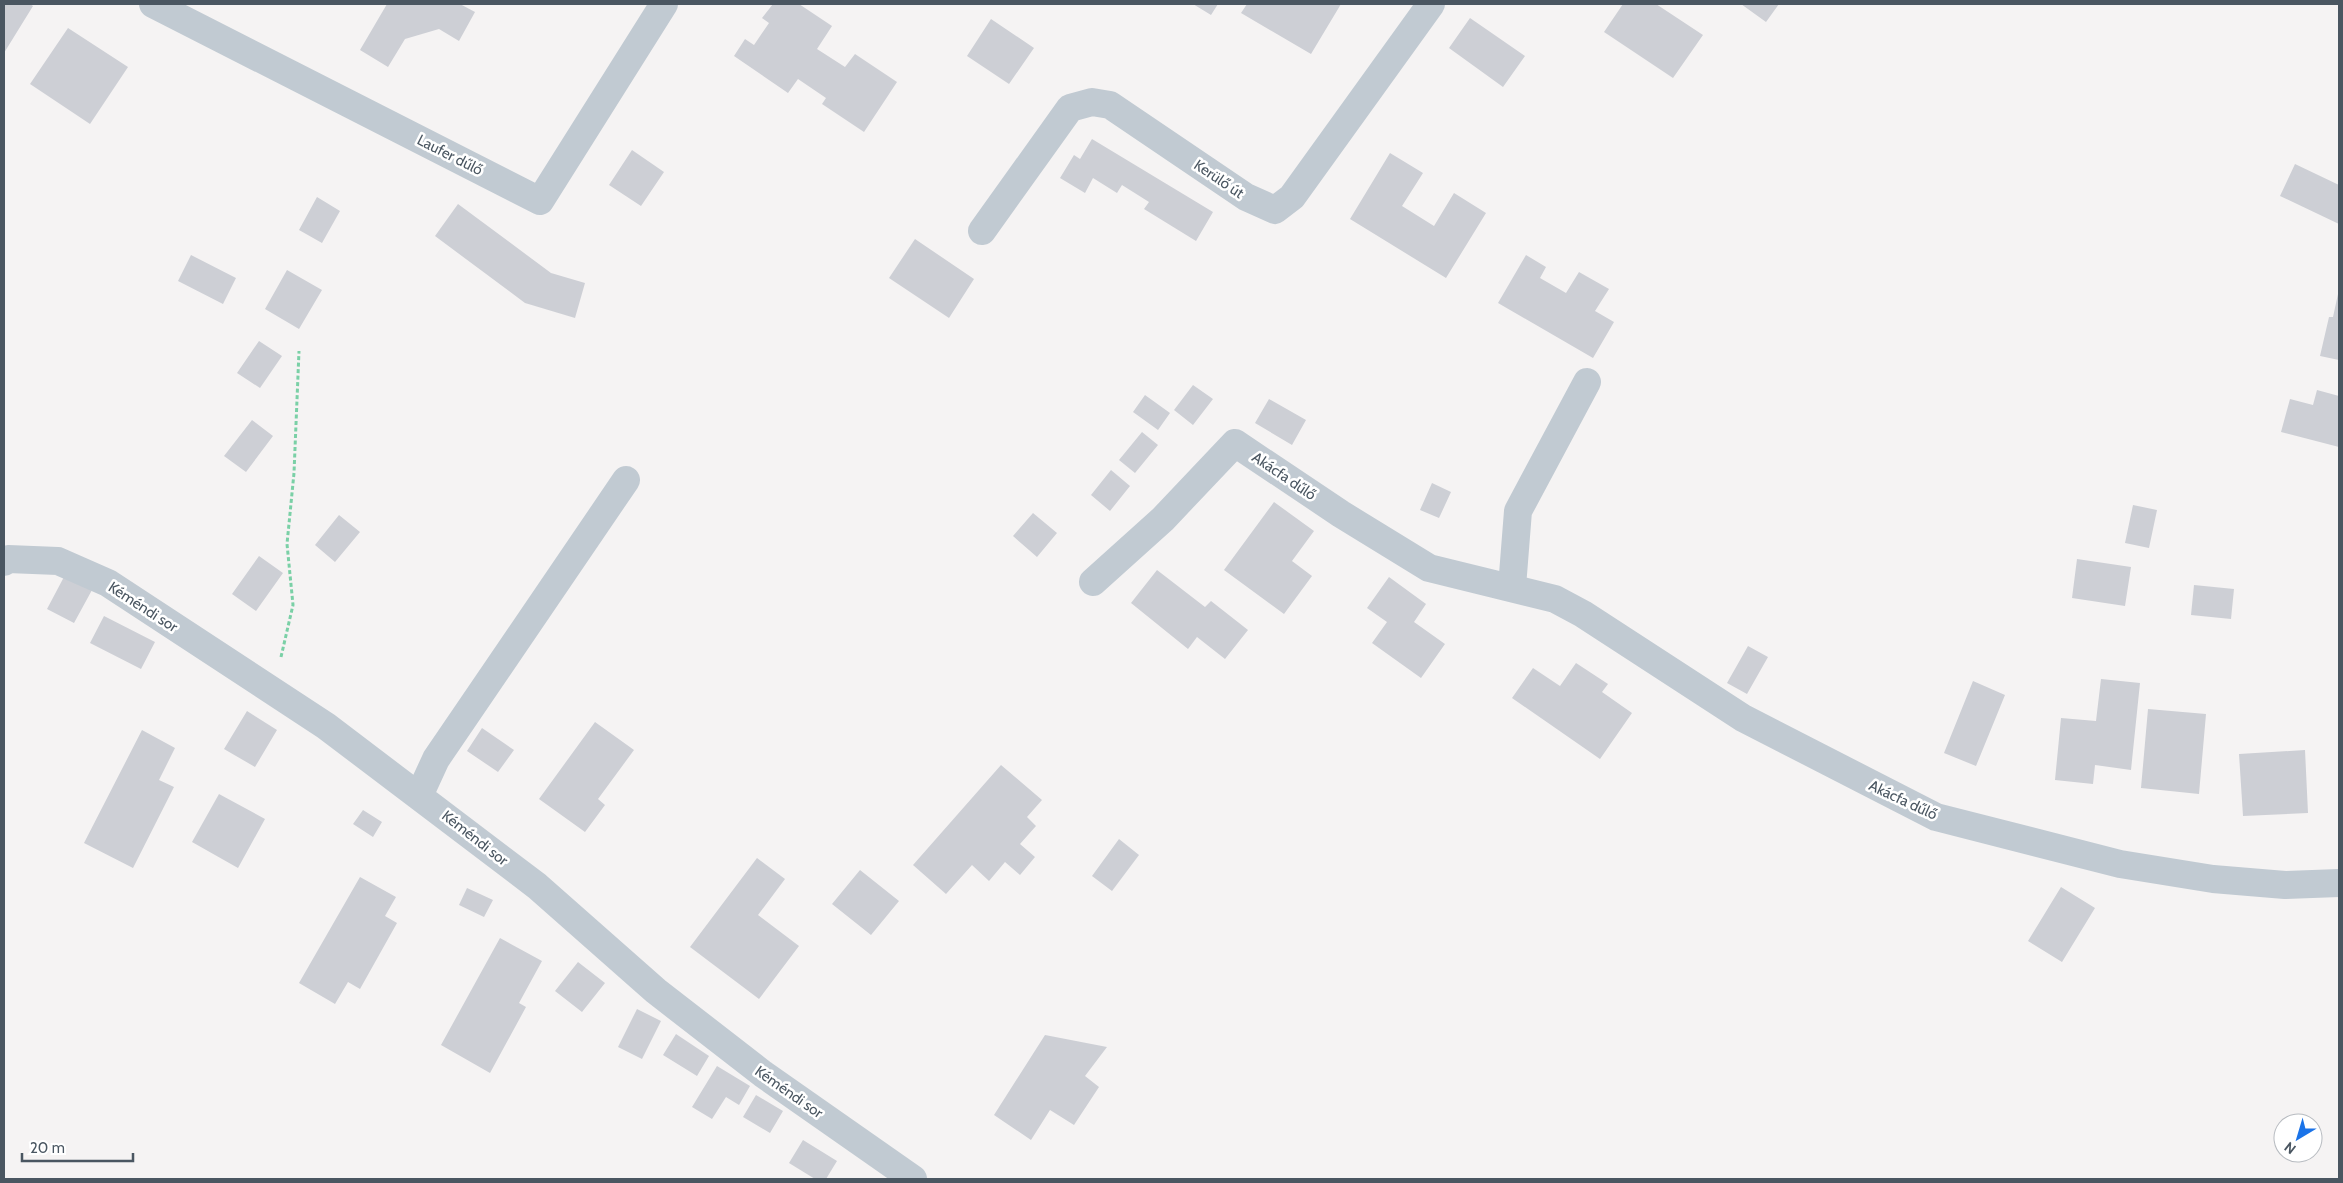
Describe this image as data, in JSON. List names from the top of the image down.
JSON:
{
  "streets": {
    "street": [
      "Laufer dűlő",
      "Kerülő út",
      "Akácfa dűlő",
      "Kéméndi sor"
    ]
  },
  "scale_bar": "20 m",
  "north": "bottom left"
}
